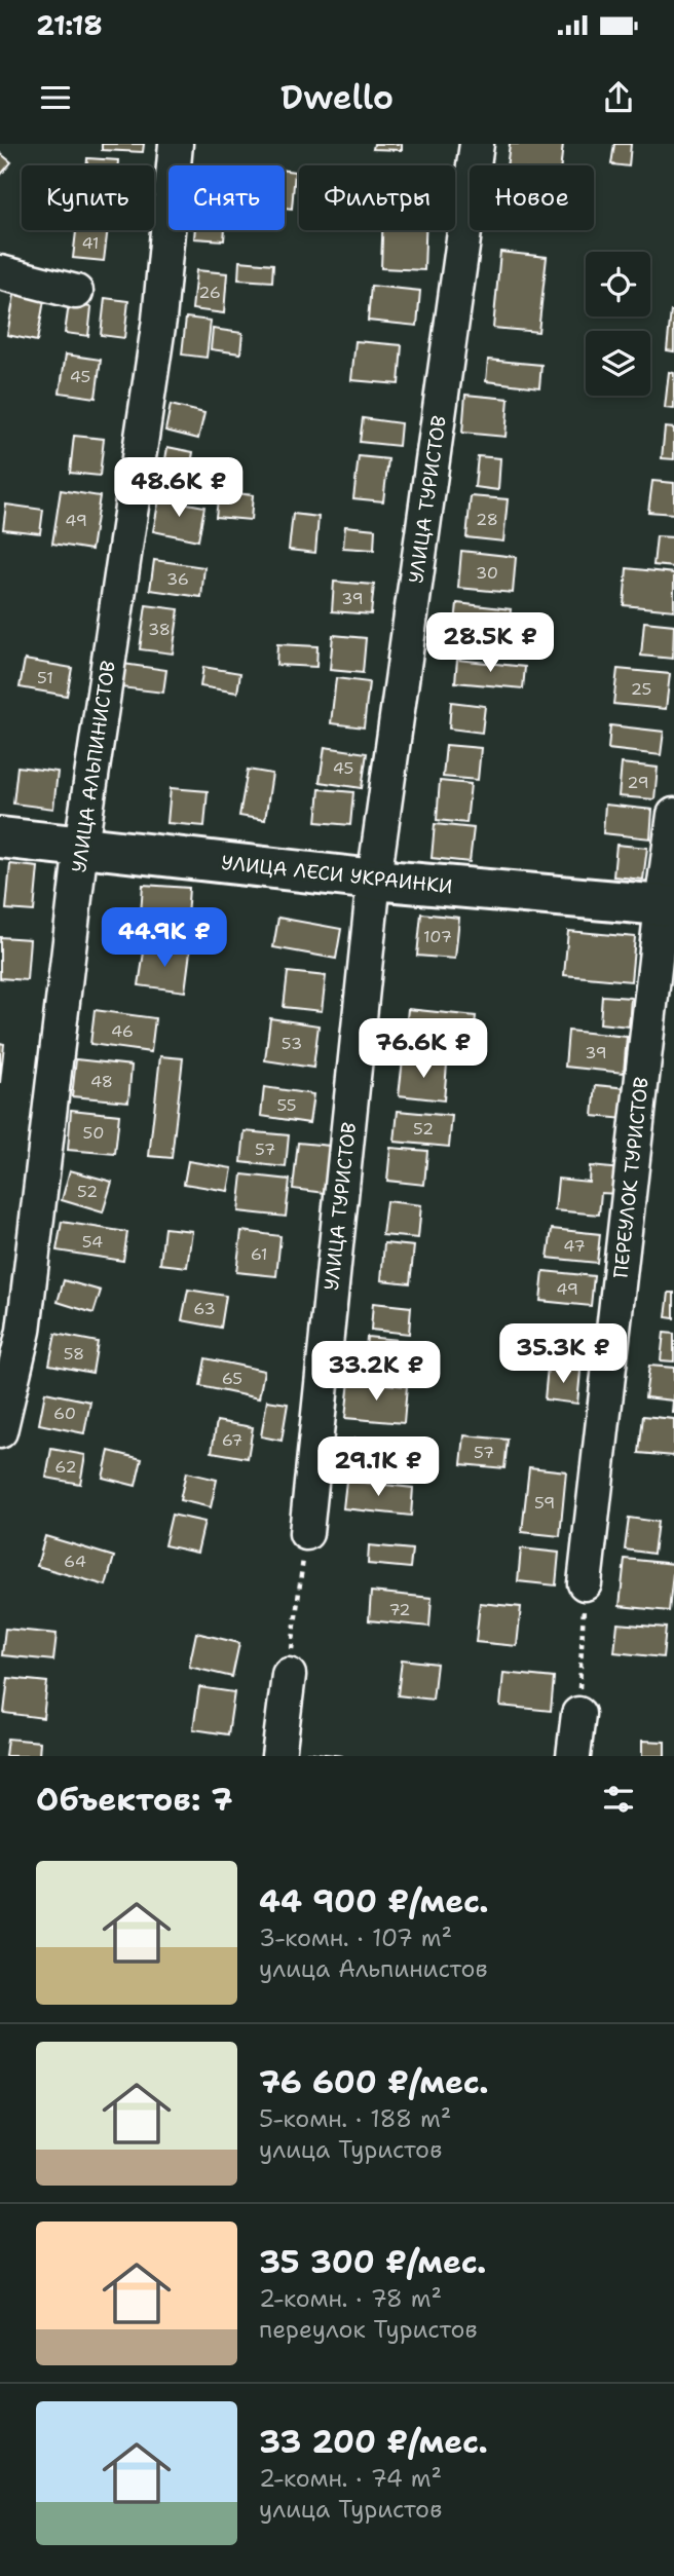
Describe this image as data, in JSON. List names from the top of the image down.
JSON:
{
  "streets": {
    "main road": ["УЛИЦА ЛЕСИ УКРАИНКИ"],
    "street": ["УЛИЦА ТУРИСТОВ", "УЛИЦА АЛЬПИНИСТОВ", "ПЕРЕУЛОК ТУРИСТОВ"]
  },
  "crossings": [
    ["УЛИЦА ТУРИСТОВ", "УЛИЦА ЛЕСИ УКРАИНКИ"],
    ["УЛИЦА АЛЬПИНИСТОВ", "УЛИЦА ЛЕСИ УКРАИНКИ"],
    ["УЛИЦА ЛЕСИ УКРАИНКИ", "ПЕРЕУЛОК ТУРИСТОВ"]
  ],
  "house_numbers": [
    "41",
    "26",
    "45",
    "28",
    "49",
    "30",
    "36",
    "39",
    "38",
    "51",
    "25",
    "45",
    "29",
    "107",
    "46",
    "53",
    "39",
    "48",
    "55",
    "52",
    "50",
    "57",
    "52",
    "54",
    "47",
    "61",
    "49",
    "63",
    "58",
    "65",
    "60",
    "67",
    "57",
    "62",
    "59",
    "64",
    "72"
  ],
  "page": {
    "status": "21:18",
    "header": "Dwello",
    "chip": [
      "Купить",
      "Снять",
      "Фильтры",
      "Новое"
    ],
    "price": [
      "48.6K ₽",
      "28.5K ₽",
      "44.9K ₽",
      "76.6K ₽",
      "35.3K ₽",
      "33.2K ₽",
      "29.1K ₽"
    ],
    "heading": "Объектов: 7",
    "list": [
      {
        "name": "44 900 ₽/мес.",
        "note": "3-комн. · 107 m² · улица Альпинистов"
      },
      {
        "name": "76 600 ₽/мес.",
        "note": "5-комн. · 188 m² · улица Туристов"
      },
      {
        "name": "35 300 ₽/мес.",
        "note": "2-комн. · 78 m² · переулок Туристов"
      },
      {
        "name": "33 200 ₽/мес.",
        "note": "2-комн. · 74 m² · улица Туристов"
      }
    ]
  }
}
